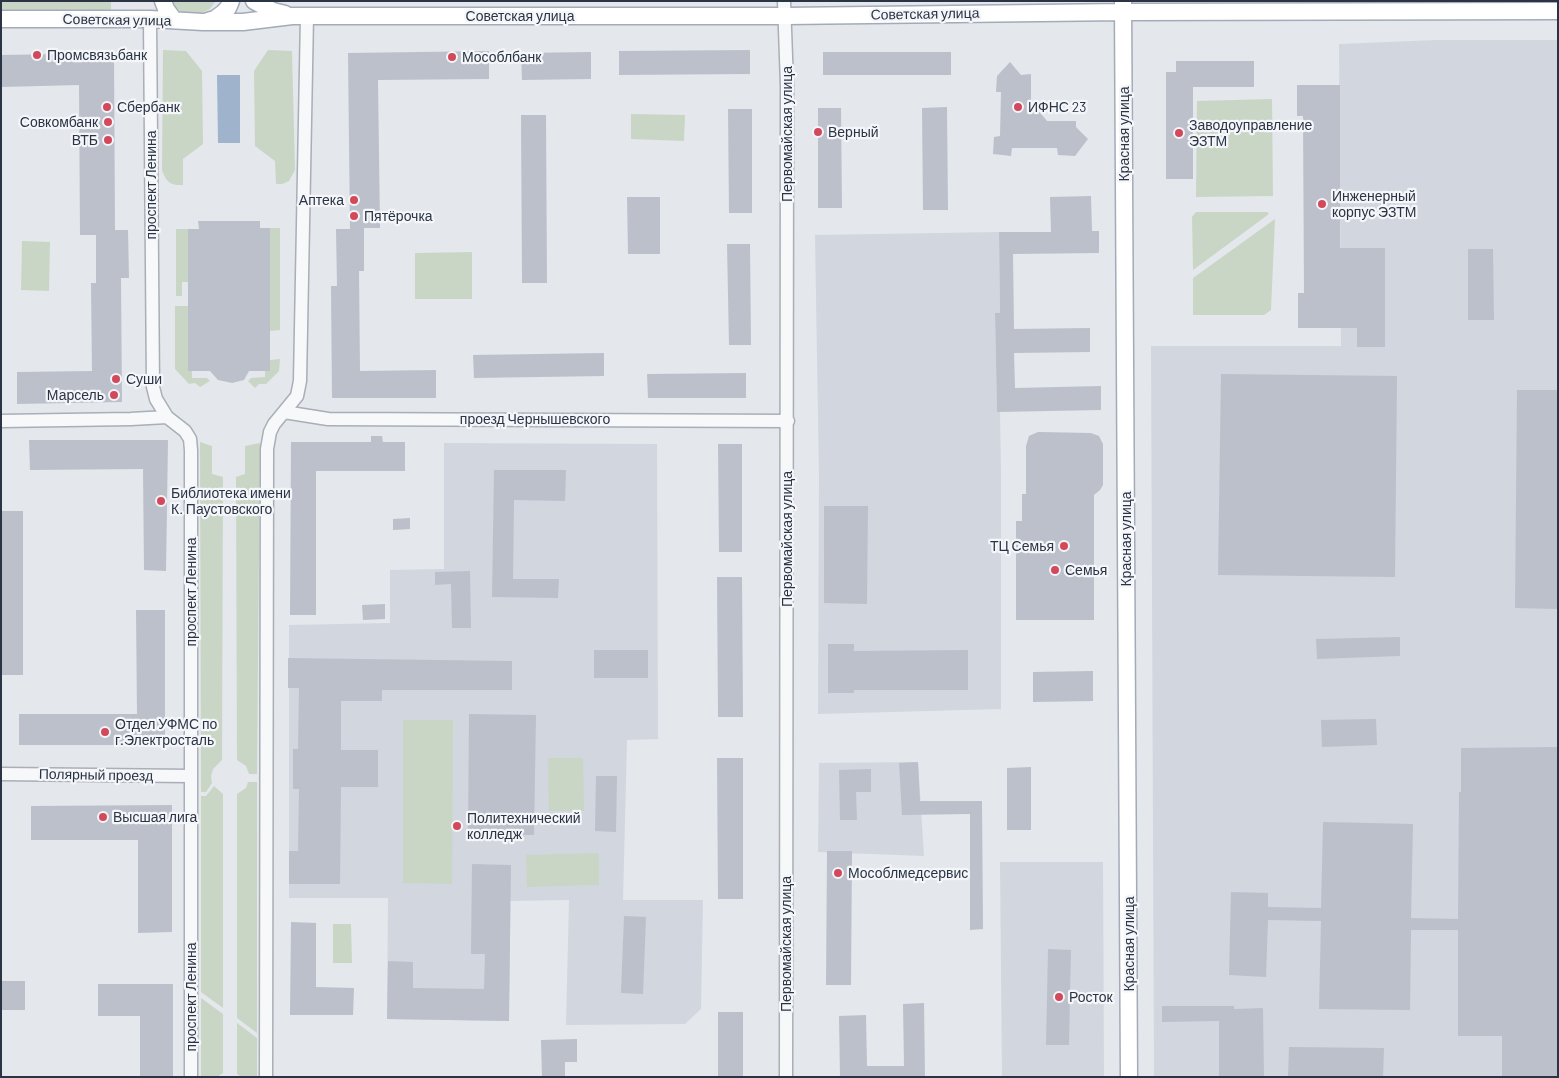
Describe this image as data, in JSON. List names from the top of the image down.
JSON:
{
  "streets": {
    "main road": ["Советская улица", "Красная улица", "проспект Ленина"],
    "street": ["Первомайская улица", "проезд Чернышевского", "Полярный проезд"]
  },
  "crossings": [
    ["Советская улица", "Первомайская улица"],
    ["Советская улица", "Красная улица"],
    ["Советская улица", "проспект Ленина"],
    ["Первомайская улица", "проезд Чернышевского"],
    ["проспект Ленина", "Полярный проезд"]
  ],
  "places": [
    "Промсвязьбанк",
    "Мособлбанк",
    "Сбербанк",
    "ИФНС 23",
    "Совкомбанк",
    "Верный",
    "Заводоуправление ЭЗТМ",
    "ВТБ",
    "Аптека",
    "Инженерный корпус ЭЗТМ",
    "Пятёрочка",
    "Суши",
    "Марсель",
    "Библиотека имени К. Паустовского",
    "ТЦ Семья",
    "Семья",
    "Отдел УФМС по г.Электросталь",
    "Высшая лига",
    "Политехнический колледж",
    "Мособлмедсервис",
    "Росток"
  ]
}
